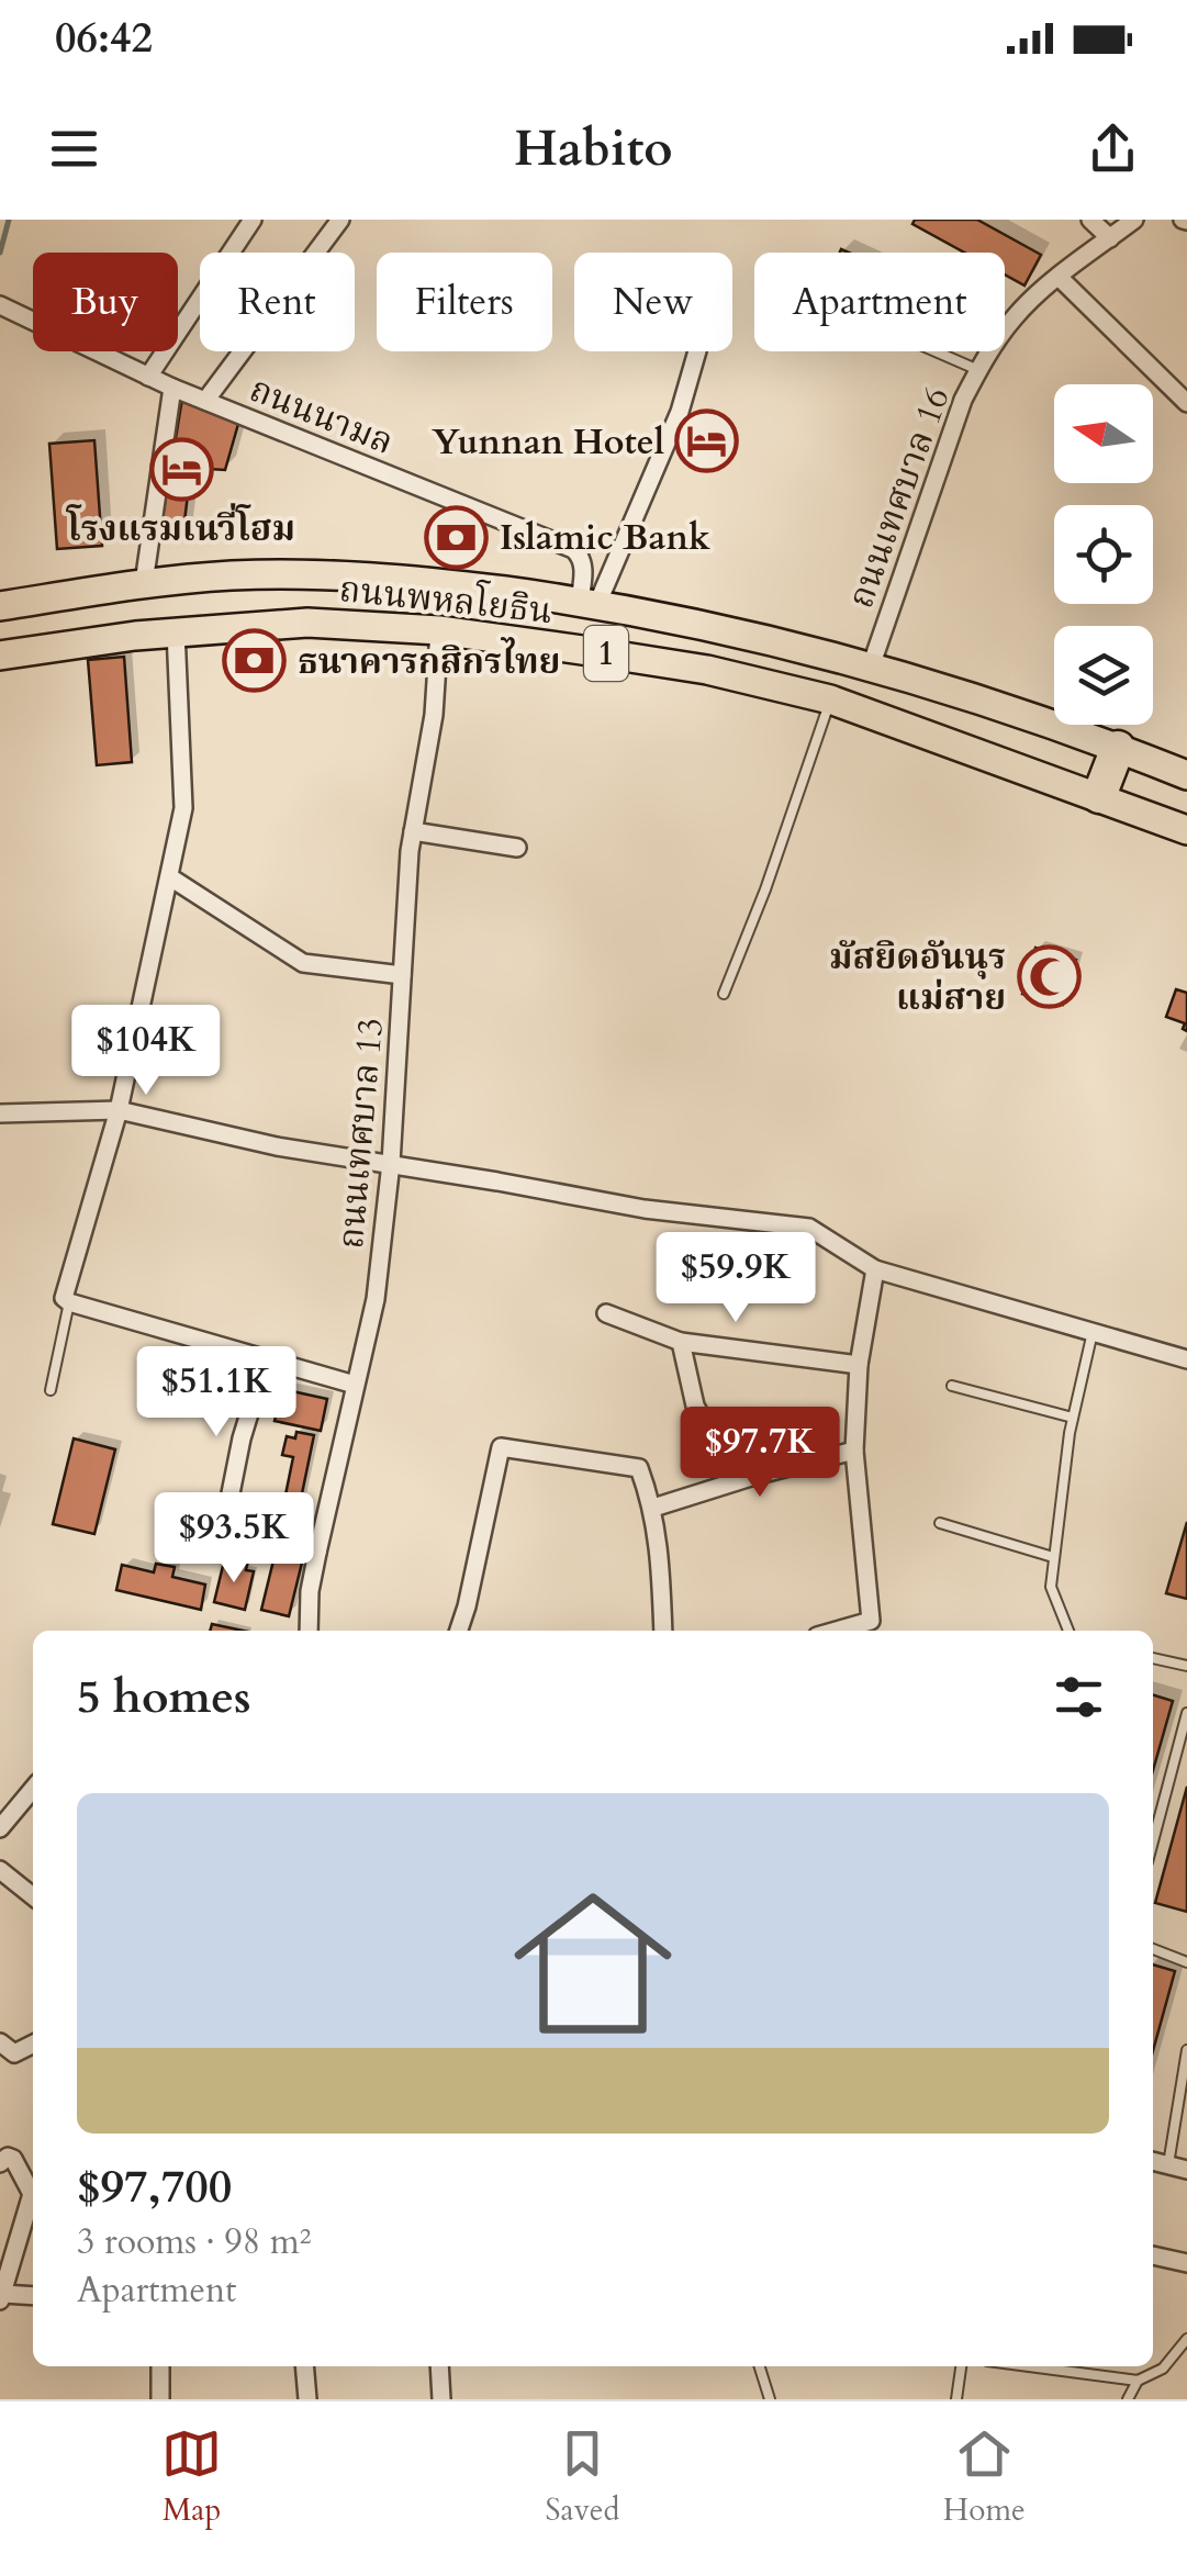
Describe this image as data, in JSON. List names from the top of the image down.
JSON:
{
  "streets": {
    "main road": ["ถนนพหลโยธิน", "1"],
    "street": ["ถนนนามล", "ถนนเทศบาล 16", "ถนนเทศบาล 13"]
  },
  "crossings": [
    ["ถนนนามล", "ถนนพหลโยธิน"],
    ["ถนนเทศบาล 16", "ถนนพหลโยธิน"],
    ["ถนนพหลโยธิน", "ถนนเทศบาล 13"]
  ],
  "places": {
    "hotel": ["Yunnan Hotel", "โรงแรมเนวี่โฮม"],
    "bank": ["Islamic Bank", "ธนาคารกสิกรไทย"],
    "mosque": ["มัสยิดอันนุร แม่สาย"]
  },
  "north": "left",
  "page": {
    "status": "06:42",
    "header": "Habito",
    "chip": [
      "Buy",
      "Rent",
      "Filters",
      "New",
      "Apartment"
    ],
    "price": [
      "$104K",
      "$59.9K",
      "$51.1K",
      "$97.7K",
      "$93.5K"
    ],
    "heading": "5 homes",
    "list": [
      {
        "name": "$97,700",
        "note": "3 rooms · 98 m² · Apartment"
      }
    ],
    "tabs": ["Map", "Saved", "Home"]
  }
}
